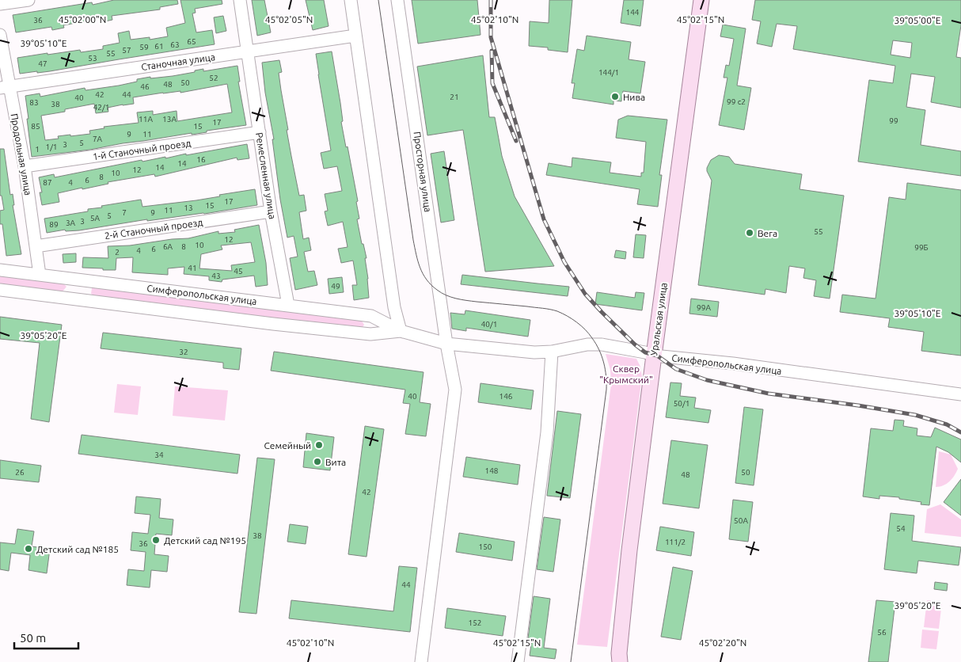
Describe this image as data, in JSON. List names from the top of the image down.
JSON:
{
  "streets": {
    "main road": ["Уральская улица"],
    "street": [
      "Станочная улица",
      "1-й Станочный проезд",
      "Продольная улица",
      "Просторная улица",
      "Ремесленная улица",
      "2-й Станочный проезд",
      "Симферопольская улица"
    ]
  },
  "crossings": [
    ["Станочная улица", "Продольная улица"],
    ["Станочная улица", "Ремесленная улица"],
    ["1-й Станочный проезд", "Продольная улица"],
    ["1-й Станочный проезд", "Ремесленная улица"],
    ["Продольная улица", "2-й Станочный проезд"],
    ["Продольная улица", "Симферопольская улица"],
    ["Просторная улица", "Симферопольская улица"],
    ["Ремесленная улица", "2-й Станочный проезд"],
    ["Ремесленная улица", "Симферопольская улица"],
    ["Симферопольская улица", "Уральская улица"]
  ],
  "parks": ["Сквер \"Крымский\""],
  "places": [
    "Нива",
    "Вега",
    "Семейный",
    "Вита",
    "Детский сад №195",
    "Детский сад №185"
  ],
  "house_numbers": [
    "144",
    "36",
    "65",
    "63",
    "61",
    "59",
    "57",
    "55",
    "53",
    "47",
    "144/1",
    "52",
    "50",
    "48",
    "46",
    "42",
    "44",
    "21",
    "40",
    "99 с2",
    "83",
    "38",
    "42/1",
    "11А",
    "13А",
    "99",
    "17",
    "85",
    "15",
    "9",
    "11",
    "7А",
    "5",
    "3",
    "1/1",
    "1",
    "16",
    "14",
    "14",
    "12",
    "10",
    "8",
    "6",
    "87",
    "4",
    "17",
    "15",
    "13",
    "11",
    "7",
    "9",
    "5",
    "5А",
    "3",
    "3А",
    "89",
    "55",
    "12",
    "10",
    "6А",
    "8",
    "99Б",
    "6",
    "4",
    "2",
    "41",
    "45",
    "43",
    "49",
    "99А",
    "40/1",
    "32",
    "40",
    "146",
    "50/1",
    "34",
    "148",
    "26",
    "50",
    "48",
    "42",
    "50А",
    "54",
    "38",
    "111/2",
    "36",
    "150",
    "44",
    "152",
    "56"
  ],
  "scale_bar": "50 m",
  "coordinates": [
    "45°02'00\"N",
    "45°02'05\"N",
    "45°02'10\"N",
    "45°02'15\"N",
    "39°05'00\"E",
    "39°05'10\"E",
    "39°05'20\"E",
    "45°02'20\"N"
  ]
}
